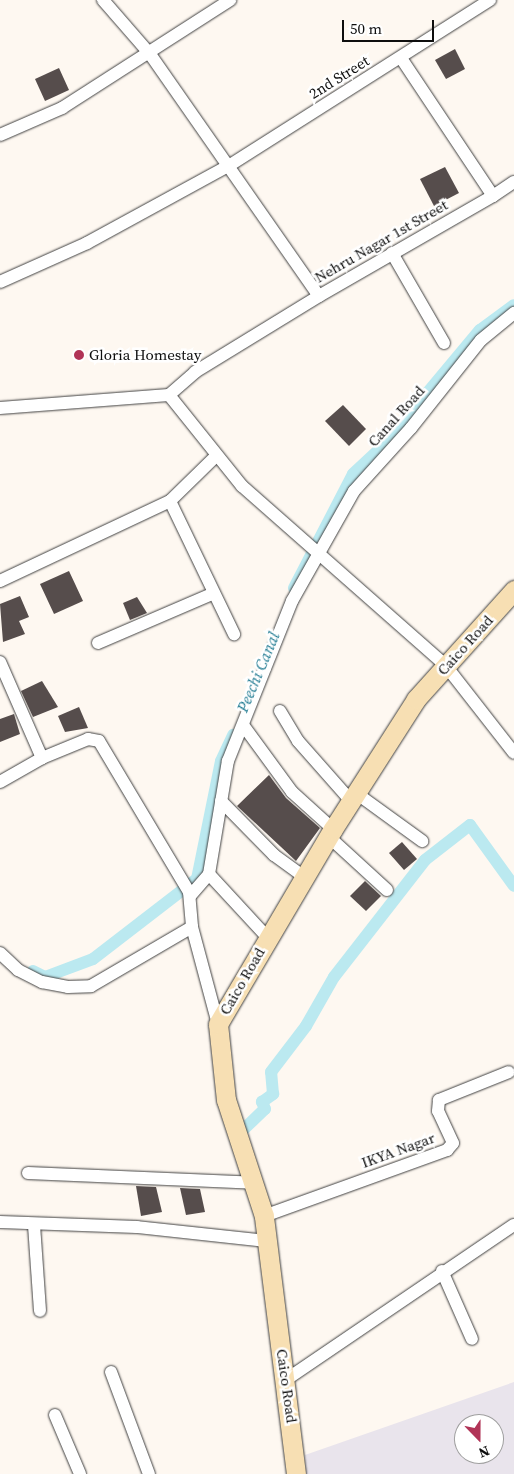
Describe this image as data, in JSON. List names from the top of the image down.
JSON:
{
  "streets": {
    "street": [
      "2nd Street",
      "Nehru Nagar 1st Street",
      "Canal Road",
      "Caico Road",
      "IKYA Nagar"
    ]
  },
  "crossings": [
    ["2nd Street", "Nehru Nagar 1st Street"],
    ["Caico Road", "IKYA Nagar"]
  ],
  "water": ["Peechi Canal"],
  "places": ["Gloria Homestay"],
  "scale_bar": "50 m",
  "north": "bottom"
}
